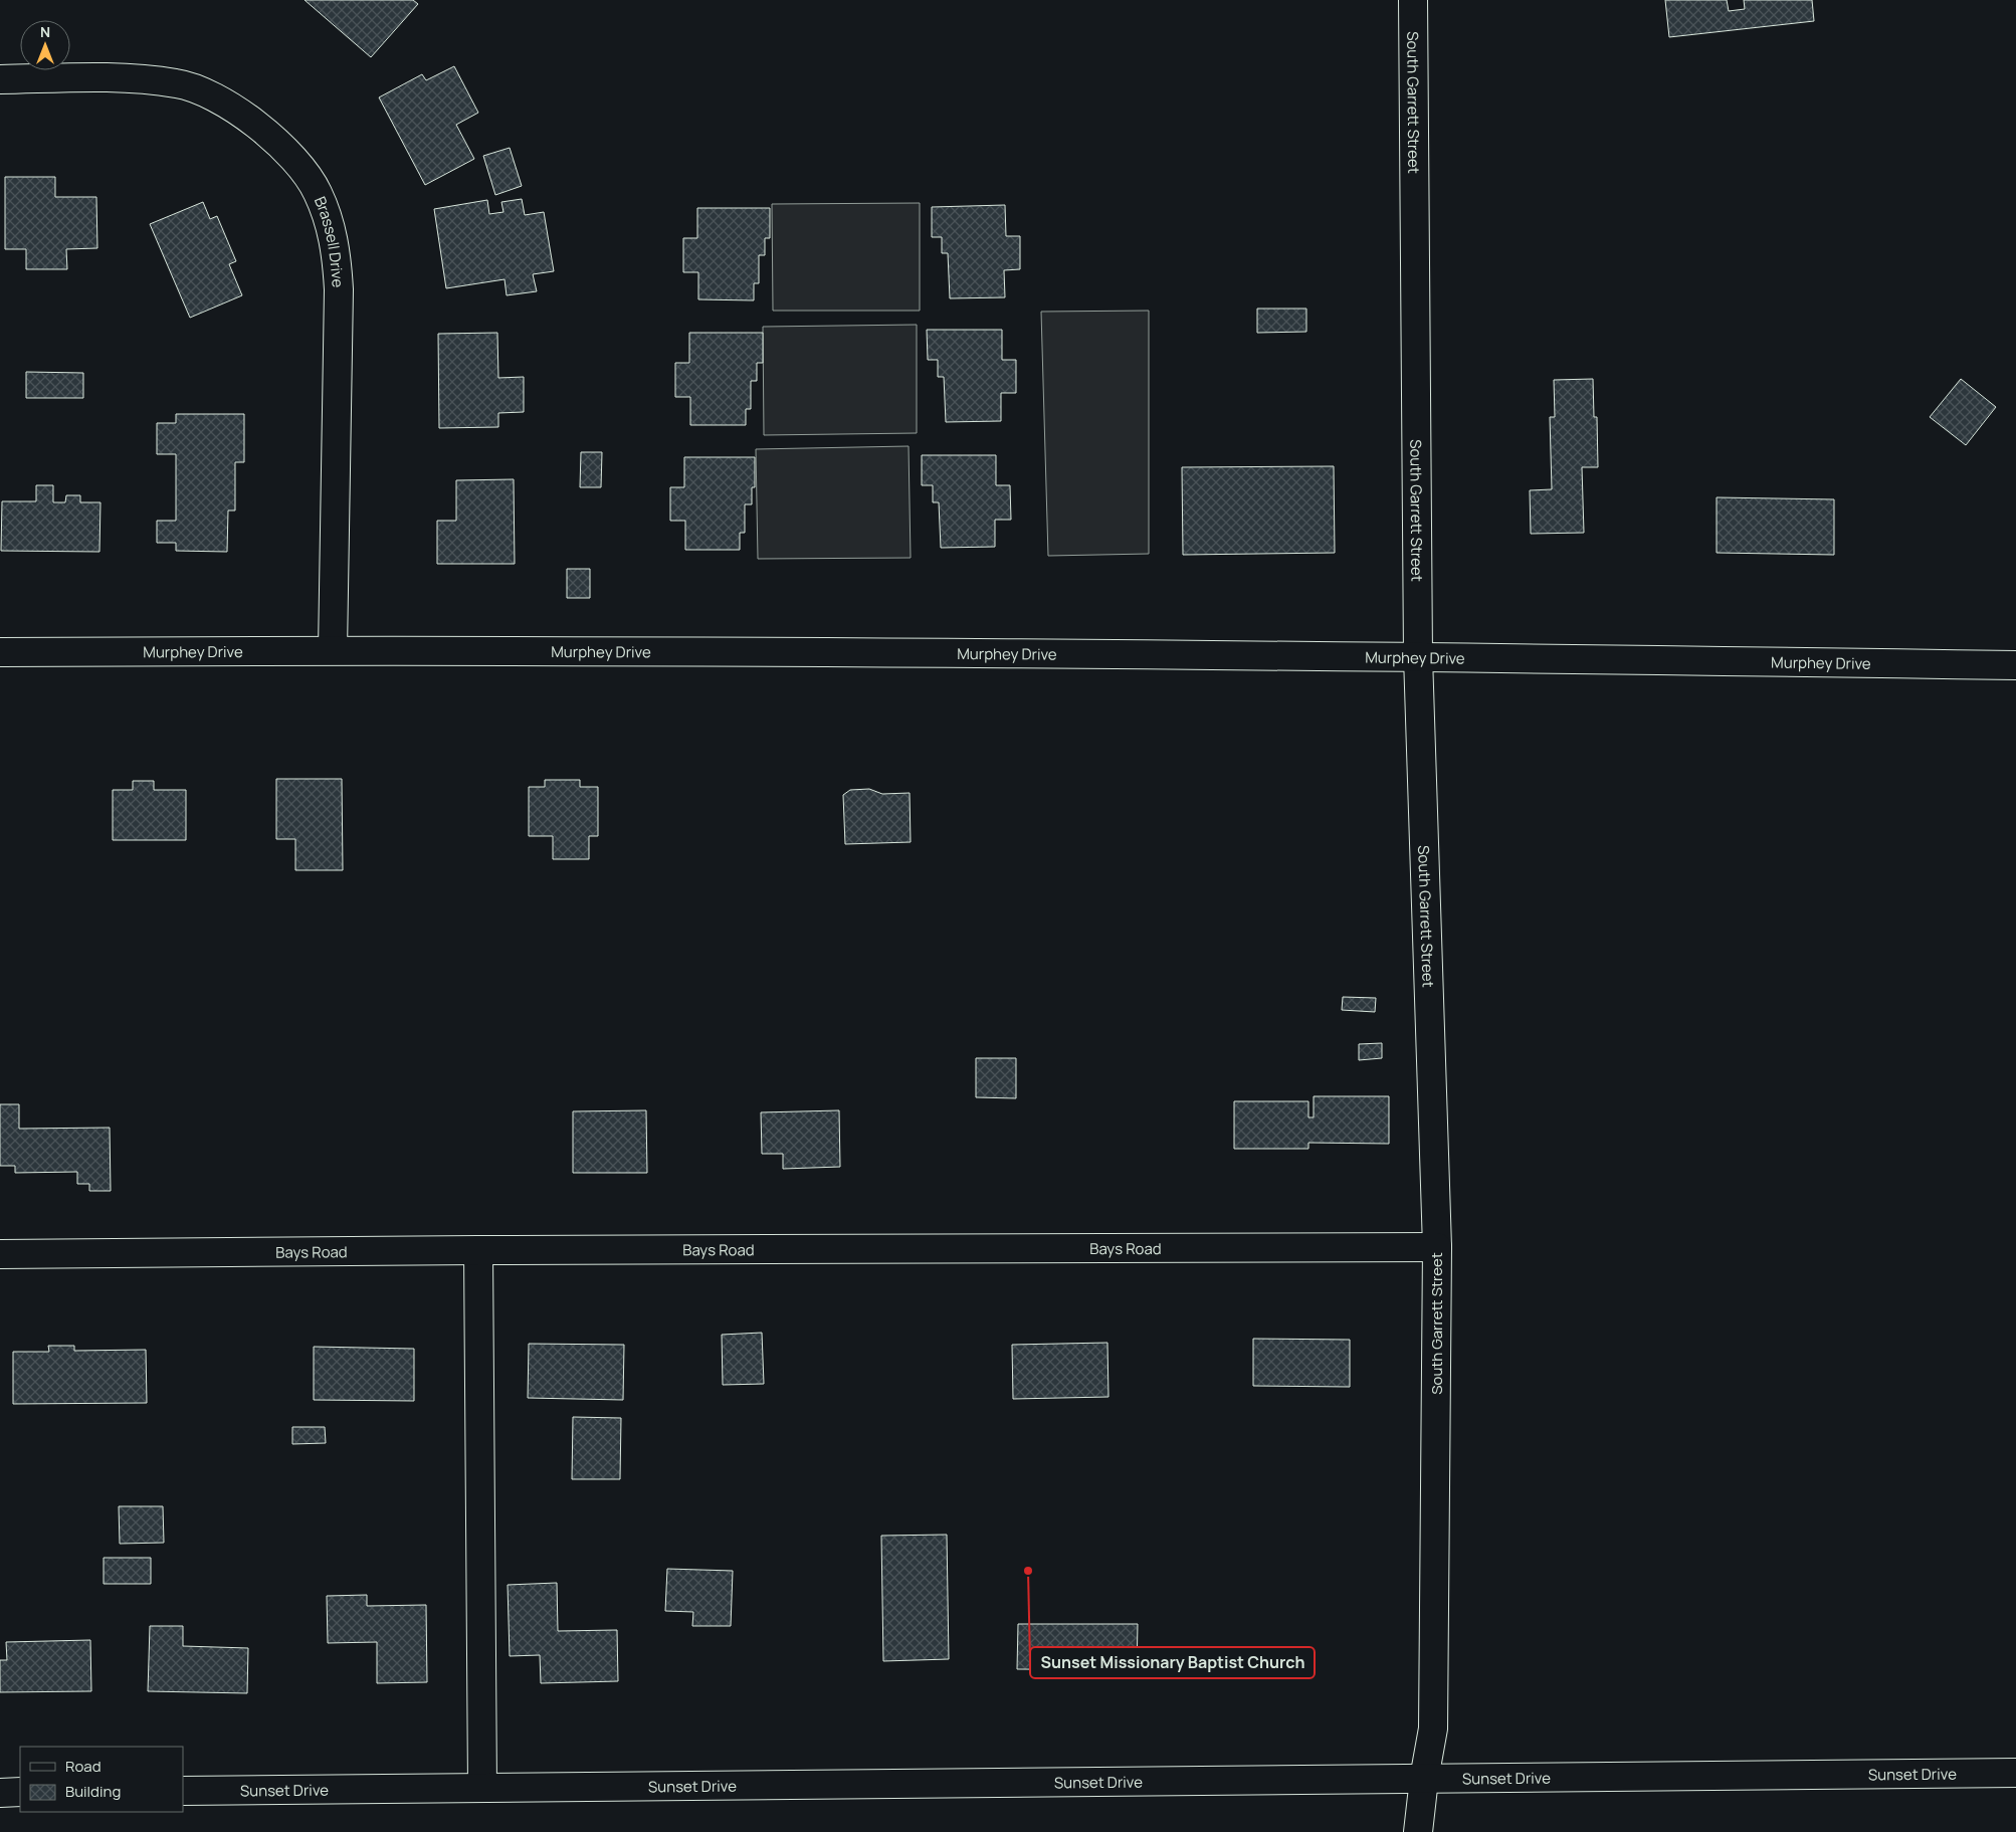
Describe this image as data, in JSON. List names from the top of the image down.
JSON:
{
  "streets": {
    "street": [
      "South Garrett Street",
      "Brassell Drive",
      "Murphey Drive",
      "Bays Road",
      "Sunset Drive"
    ]
  },
  "crossings": [
    ["South Garrett Street", "Murphey Drive"],
    ["South Garrett Street", "Bays Road"],
    ["South Garrett Street", "Sunset Drive"],
    ["Brassell Drive", "Murphey Drive"]
  ],
  "places": ["Sunset Missionary Baptist Church"],
  "legend": ["Road", "Building"],
  "north": "top"
}
